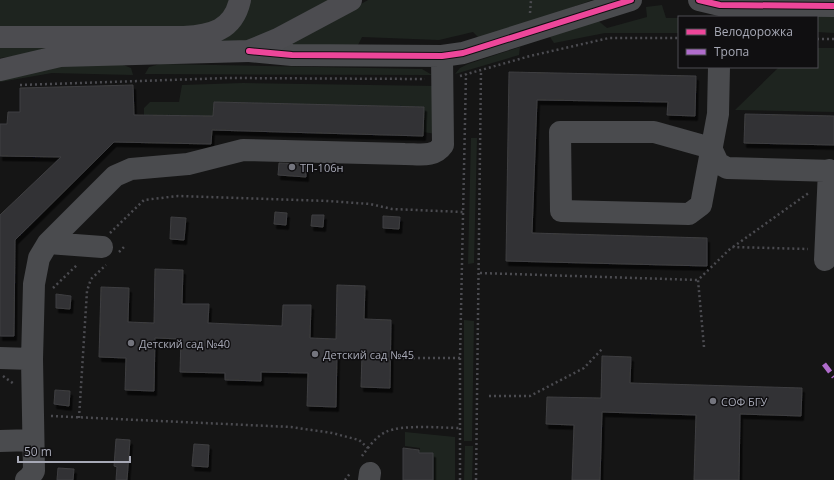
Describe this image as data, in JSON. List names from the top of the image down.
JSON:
{
  "places": [
    "ТП-106н",
    "Детский сад №40",
    "Детский сад №45",
    "СОФ БГУ"
  ],
  "legend": ["Велодорожка", "Тропа"],
  "scale_bar": "50 m"
}
